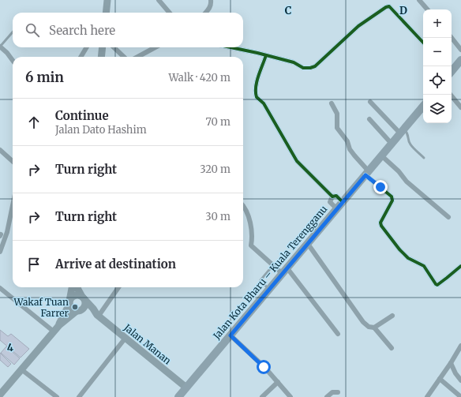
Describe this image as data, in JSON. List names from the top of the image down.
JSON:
{
  "streets": {
    "main road": ["Jalan Kota Bharu – Kuala Terengganu", "Jalan Manan"]
  },
  "crossings": [
    ["Jalan Kota Bharu – Kuala Terengganu", "Jalan Manan"]
  ],
  "places": ["Wakaf Tuan Farrer"],
  "page": {
    "map_buttons": ["+", "−"],
    "search": "Search here",
    "heading": ["6 min", "Walk · 420 m"],
    "list": [
      ["Continue", "Jalan Dato Hashim", "70 m"],
      ["Turn right", "320 m"],
      ["Turn right", "30 m"],
      "Arrive at destination"
    ]
  },
  "grid": {
    "columns": ["C", "D"],
    "rows": ["4"]
  }
}
